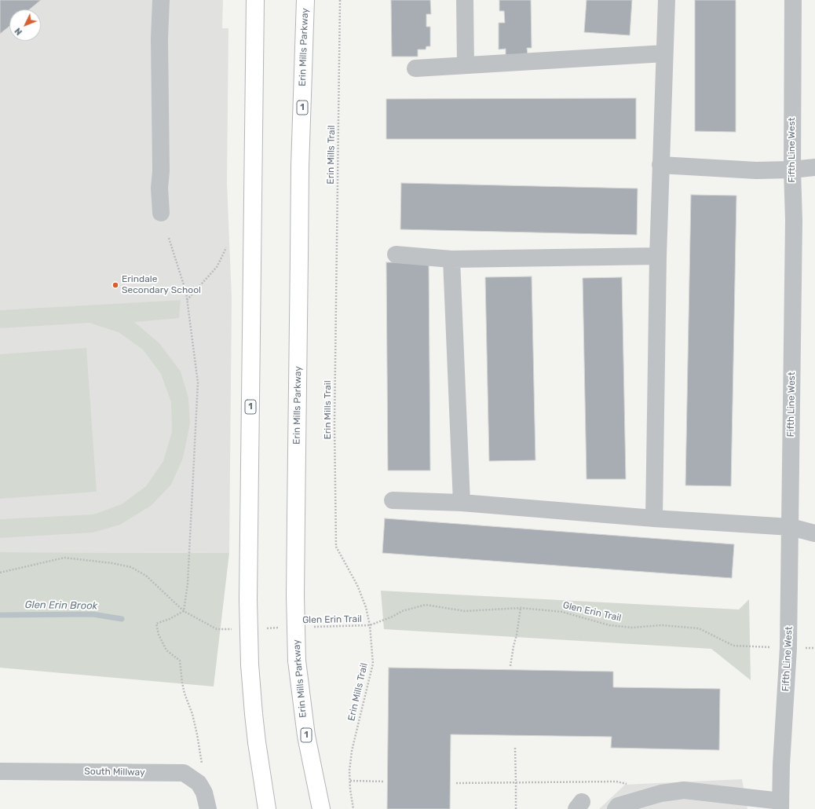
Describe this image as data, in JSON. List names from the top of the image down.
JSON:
{
  "streets": {
    "main road": ["Erin Mills Parkway", "1"],
    "street": ["Fifth Line West", "South Millway"],
    "path": ["Erin Mills Trail", "Glen Erin Trail"]
  },
  "crossings": [
    ["Erin Mills Trail", "Glen Erin Trail"]
  ],
  "water": ["Glen Erin Brook"],
  "places": ["Erindale Secondary School"],
  "north": "bottom left"
}
